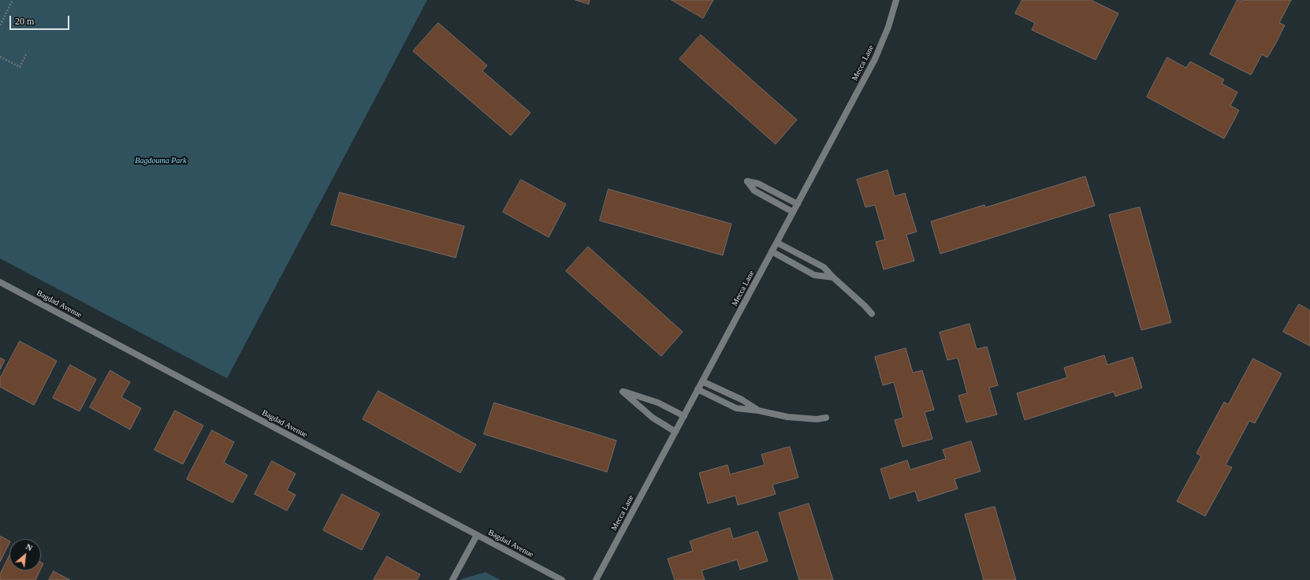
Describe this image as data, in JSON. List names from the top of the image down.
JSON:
{
  "streets": {
    "street": ["Mecca Lane", "Bagdad Avenue"]
  },
  "parks": ["Bagdouma Park"],
  "scale_bar": "20 m",
  "north": "top right"
}
